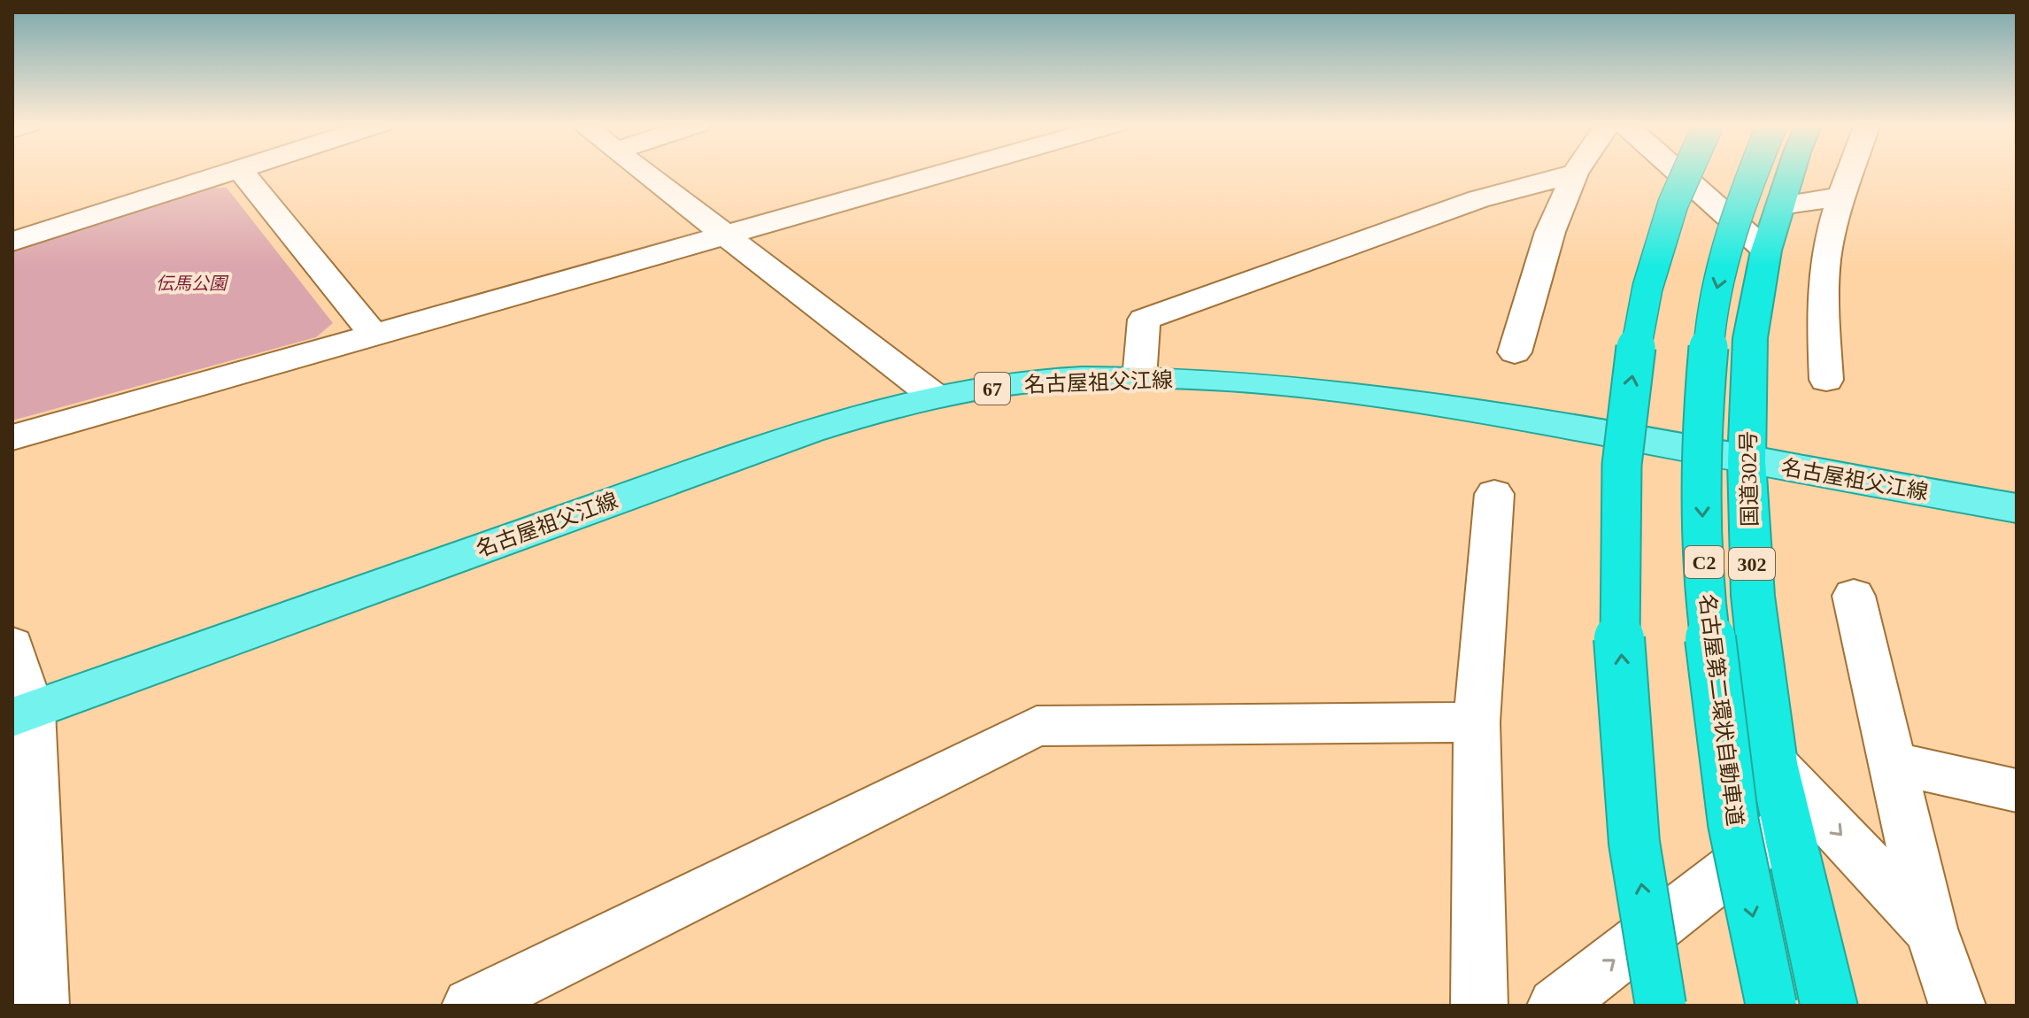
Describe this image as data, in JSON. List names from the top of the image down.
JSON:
{
  "streets": {
    "highway": [
      "国道302号",
      "C2",
      "302",
      "名古屋第二環状自動車道"
    ],
    "main road": ["名古屋祖父江線", "67"]
  },
  "crossings": [
    ["名古屋祖父江線", "国道302号"]
  ],
  "parks": ["伝馬公園"]
}
